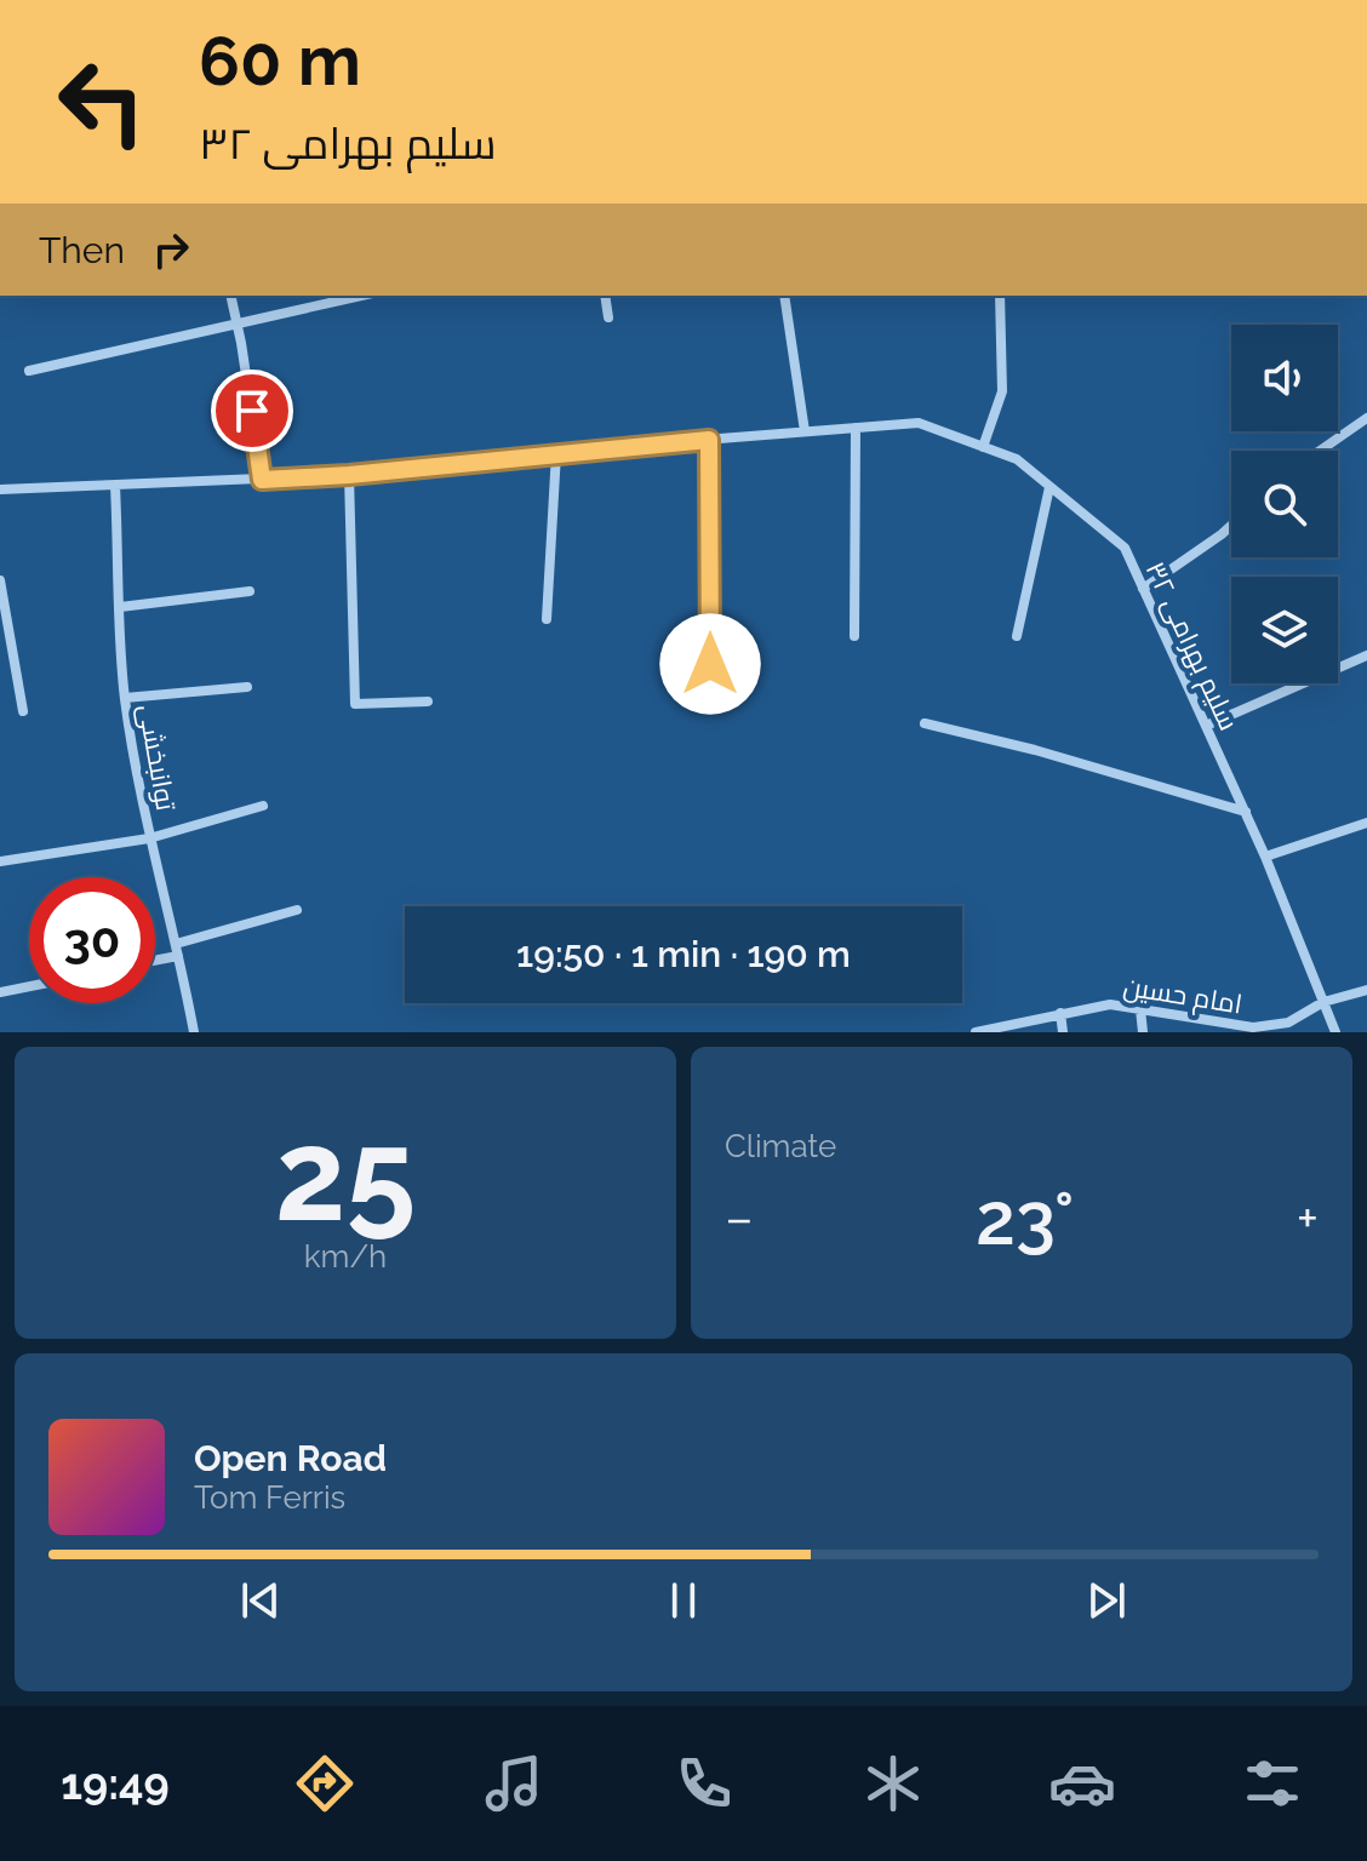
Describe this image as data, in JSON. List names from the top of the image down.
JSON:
{
  "streets": {
    "street": ["سلیم بهرامی ۳۲", "توانبخشی", "امام حسین"]
  },
  "crossings": [
    ["سلیم بهرامی ۳۲", "توانبخشی"],
    ["سلیم بهرامی ۳۲", "امام حسین"]
  ],
  "page": {
    "turn": ["60 m", "سلیم بهرامی ۳۲"],
    "then": "Then",
    "limit": "30",
    "trip": "19:50 · 1 min · 190 m",
    "tile": [
      ["25", "km/h"],
      "Climate"
    ],
    "heat": ["−", "23°", "+"],
    "song": ["Open Road", "Tom Ferris"],
    "tabs": "19:49"
  }
}
